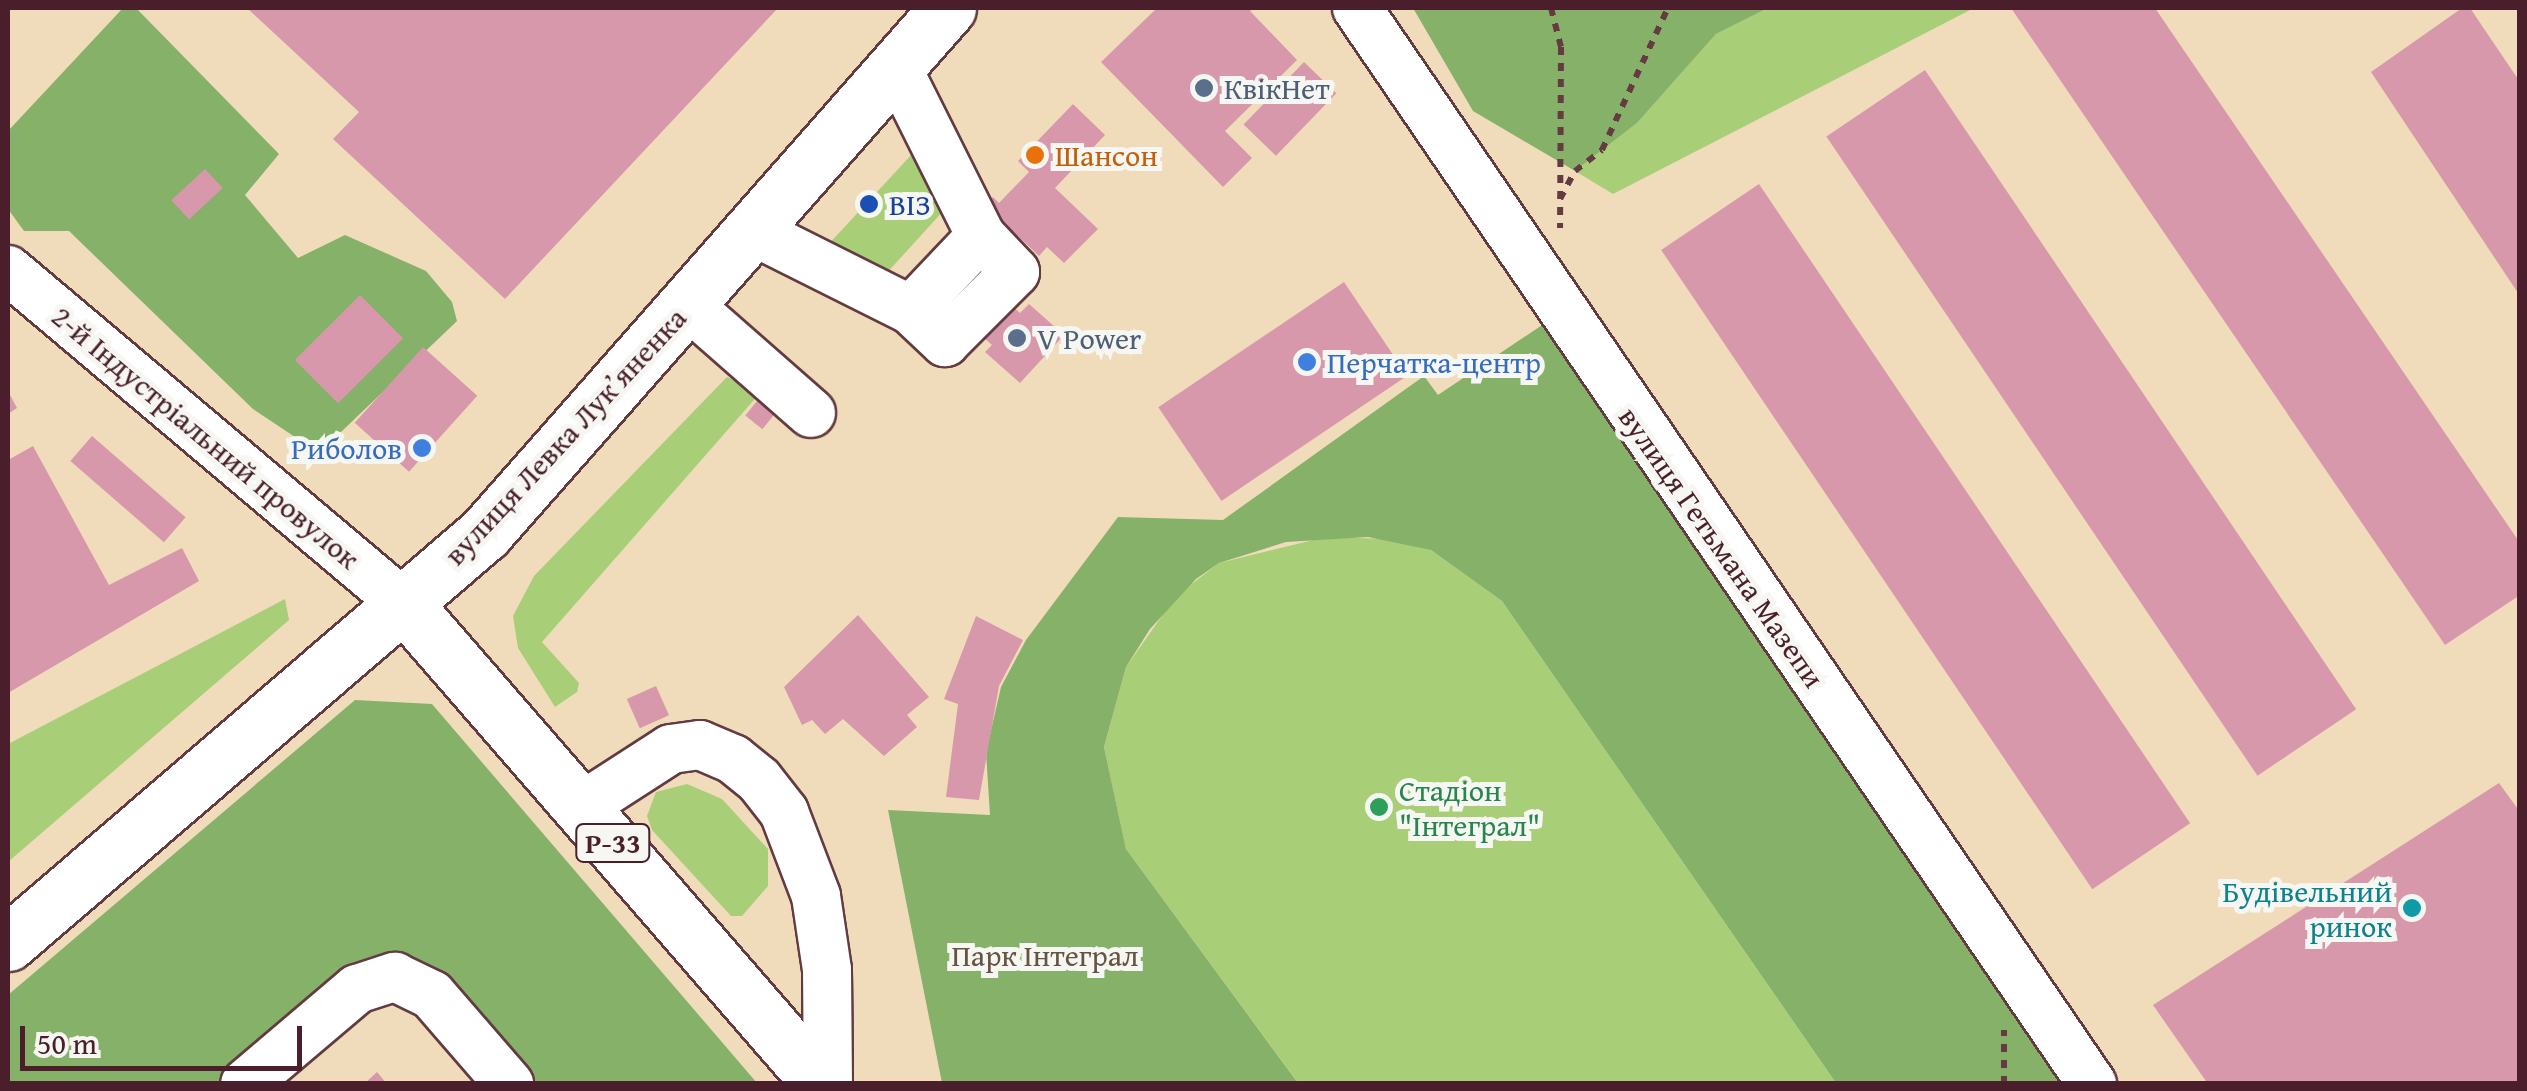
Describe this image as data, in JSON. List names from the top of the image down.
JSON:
{
  "streets": {
    "main road": ["вулиця Левка Лукʼяненка", "Р-33"],
    "street": ["2-й Індустріальний провулок", "вулиця Гетьмана Мазепи"]
  },
  "crossings": [
    ["вулиця Левка Лукʼяненка", "2-й Індустріальний провулок"],
    ["вулиця Левка Лукʼяненка", "Р-33"],
    ["2-й Індустріальний провулок", "Р-33"]
  ],
  "parks": ["Парк Інтеграл"],
  "places": [
    "КвікНет",
    "Шансон",
    "ВІЗ",
    "V Power",
    "Перчатка-центр",
    "Риболов",
    "Стадіон \"Інтеграл\"",
    "Будівельний ринок"
  ],
  "scale_bar": "50 m"
}
